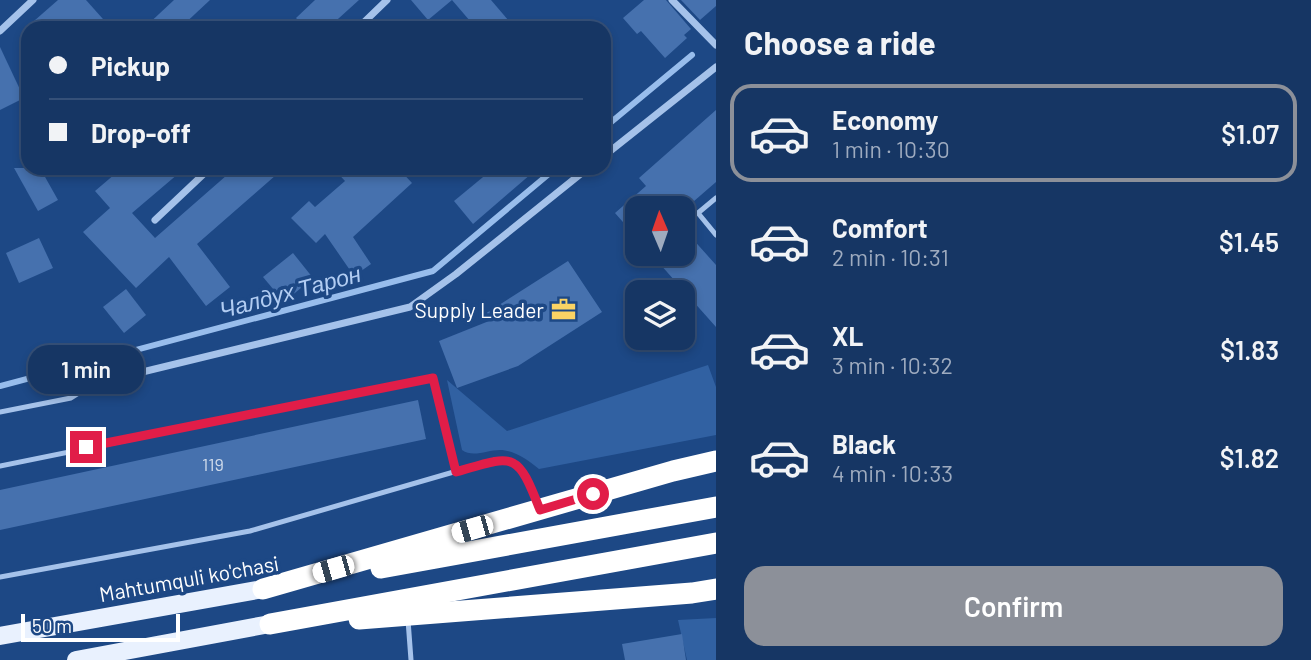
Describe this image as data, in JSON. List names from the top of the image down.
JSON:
{
  "streets": {
    "highway": ["Mahtumquli ko'chasi"]
  },
  "water": ["Чалдух Тарон"],
  "places": {
    "office": ["Supply Leader"]
  },
  "house_numbers": ["119"],
  "scale_bar": "50 m",
  "north": "top",
  "page": {
    "heading": "Choose a ride",
    "banner": ["Pickup", "Drop-off"],
    "list": [
      {
        "name": "Economy",
        "note": "1 min · 10:30",
        "value": "$1.07"
      },
      {
        "name": "Comfort",
        "note": "2 min · 10:31",
        "value": "$1.45"
      },
      {
        "name": "XL",
        "note": "3 min · 10:32",
        "value": "$1.83"
      },
      {
        "name": "Black",
        "note": "4 min · 10:33",
        "value": "$1.82"
      }
    ],
    "bubble": "1 min",
    "buttons": "Confirm",
    "scale": "50 m"
  }
}
